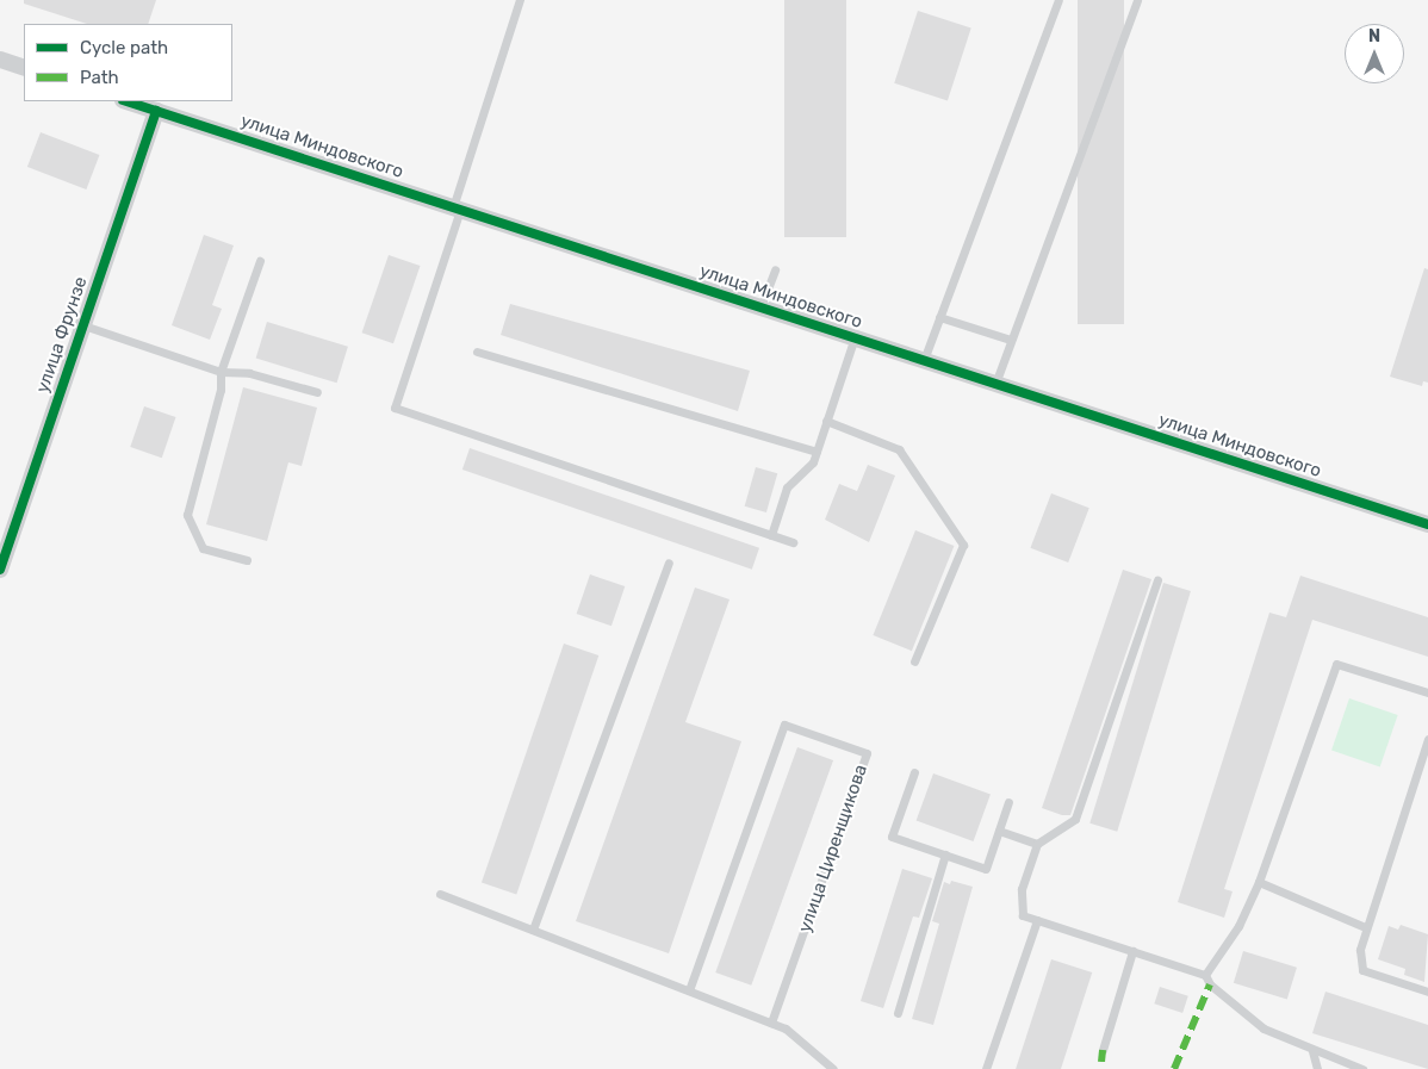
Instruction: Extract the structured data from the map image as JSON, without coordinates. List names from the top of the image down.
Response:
{
  "streets": {
    "street": ["улица Миндовского", "улица Фрунзе"],
    "lane": ["улица Циренщикова"]
  },
  "crossings": [
    ["улица Миндовского", "улица Фрунзе"]
  ],
  "legend": ["Cycle path", "Path"],
  "north": "top"
}
